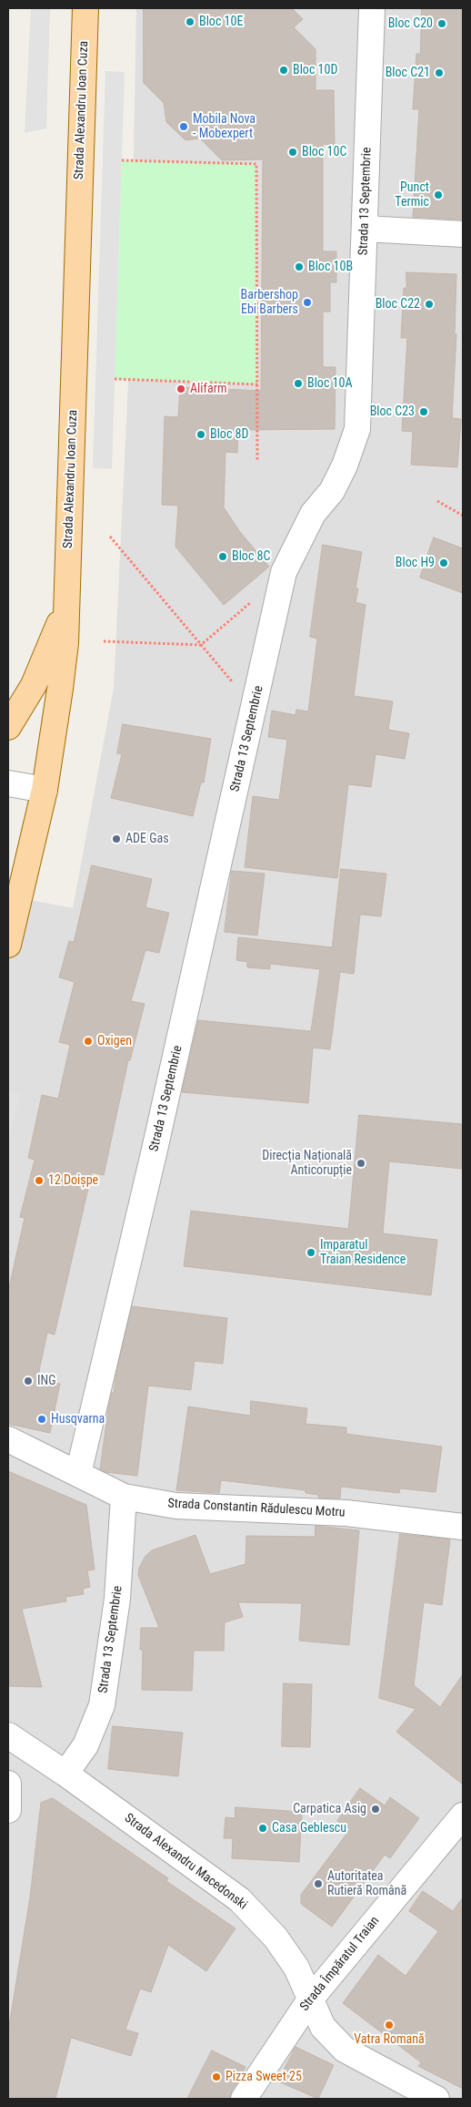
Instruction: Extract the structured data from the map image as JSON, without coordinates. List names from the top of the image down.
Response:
{
  "streets": {
    "main road": ["Strada Alexandru Ioan Cuza"],
    "street": [
      "Strada 13 Septembrie",
      "Strada Constantin Rădulescu Motru",
      "Strada Alexandru Macedonski",
      "Strada Împăratul Traian"
    ]
  },
  "crossings": [
    ["Strada 13 Septembrie", "Strada Constantin Rădulescu Motru"],
    ["Strada 13 Septembrie", "Strada Alexandru Macedonski"],
    ["Strada Alexandru Macedonski", "Strada Împăratul Traian"]
  ],
  "places": [
    "Bloc 10E",
    "Bloc C20",
    "Bloc 10D",
    "Bloc C21",
    "Mobila Nova - Mobexpert",
    "Bloc 10C",
    "Punct Termic",
    "Bloc 10B",
    "Barbershop Ebi Barbers",
    "Bloc C22",
    "Bloc 10A",
    "Alifarm",
    "Bloc C23",
    "Bloc 8D",
    "Bloc 8C",
    "Bloc H9",
    "ADE Gas",
    "Oxigen",
    "Direcția Națională Anticorupție",
    "12 Doișpe",
    "Imparatul Traian Residence",
    "ING",
    "Husqvarna",
    "Carpatica Asig",
    "Casa Geblescu",
    "Autoritatea Rutieră Română",
    "Vatra Romană",
    "Pizza Sweet 25"
  ]
}
